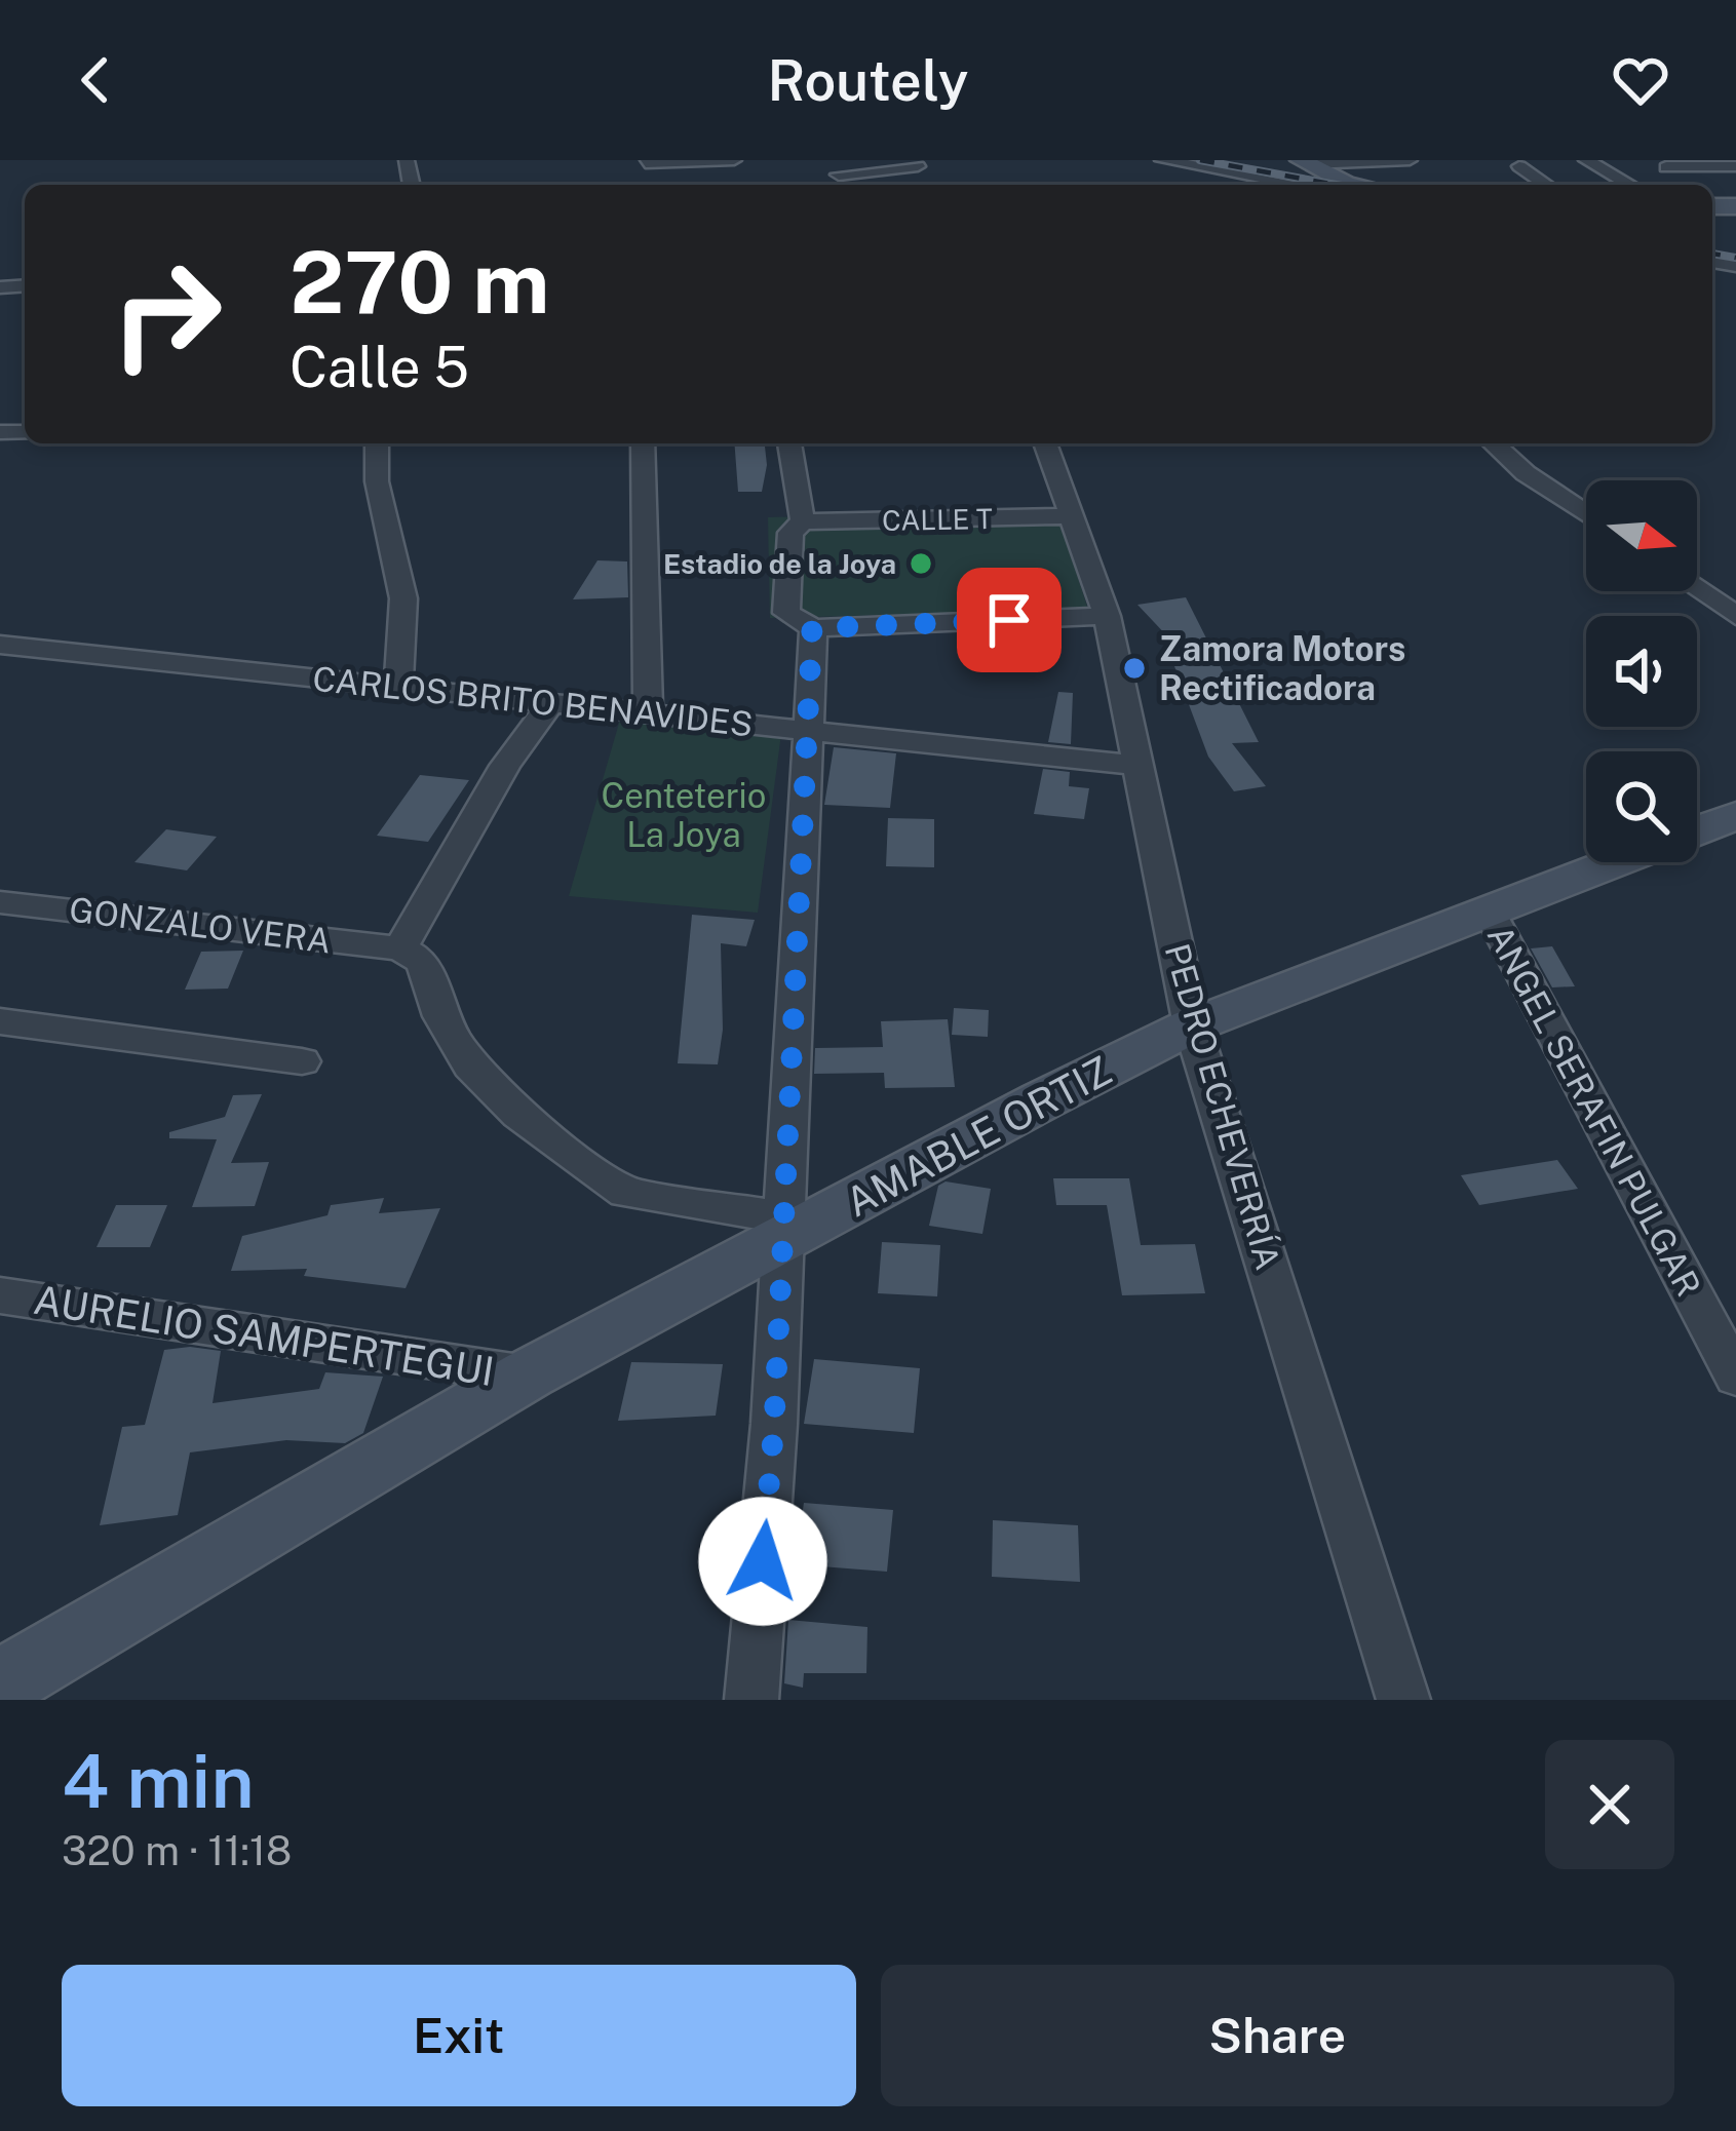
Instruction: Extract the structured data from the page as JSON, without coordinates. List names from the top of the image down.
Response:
{
  "streets": {
    "street": [
      "CALLE T",
      "CARLOS BRITO BENAVIDES",
      "GONZALO VERA",
      "PEDRO ECHEVERRÍA",
      "ANGEL SERAFIN PULGAR",
      "AMABLE ORTIZ",
      "AURELIO SAMPERTEGUI"
    ]
  },
  "crossings": [
    ["CALLE T", "PEDRO ECHEVERRÍA"],
    ["CARLOS BRITO BENAVIDES", "PEDRO ECHEVERRÍA"],
    ["PEDRO ECHEVERRÍA", "AMABLE ORTIZ"],
    ["ANGEL SERAFIN PULGAR", "AMABLE ORTIZ"],
    ["AMABLE ORTIZ", "AURELIO SAMPERTEGUI"]
  ],
  "parks": ["Centeterio La Joya"],
  "places": ["Estadio de la Joya", "Zamora Motors Rectificadora"],
  "north": "right",
  "page": {
    "header": "Routely",
    "turn": ["270 m", "Calle 5"],
    "heading": ["4 min", "320 m · 11:18"],
    "buttons": ["Exit", "Share"]
  }
}
